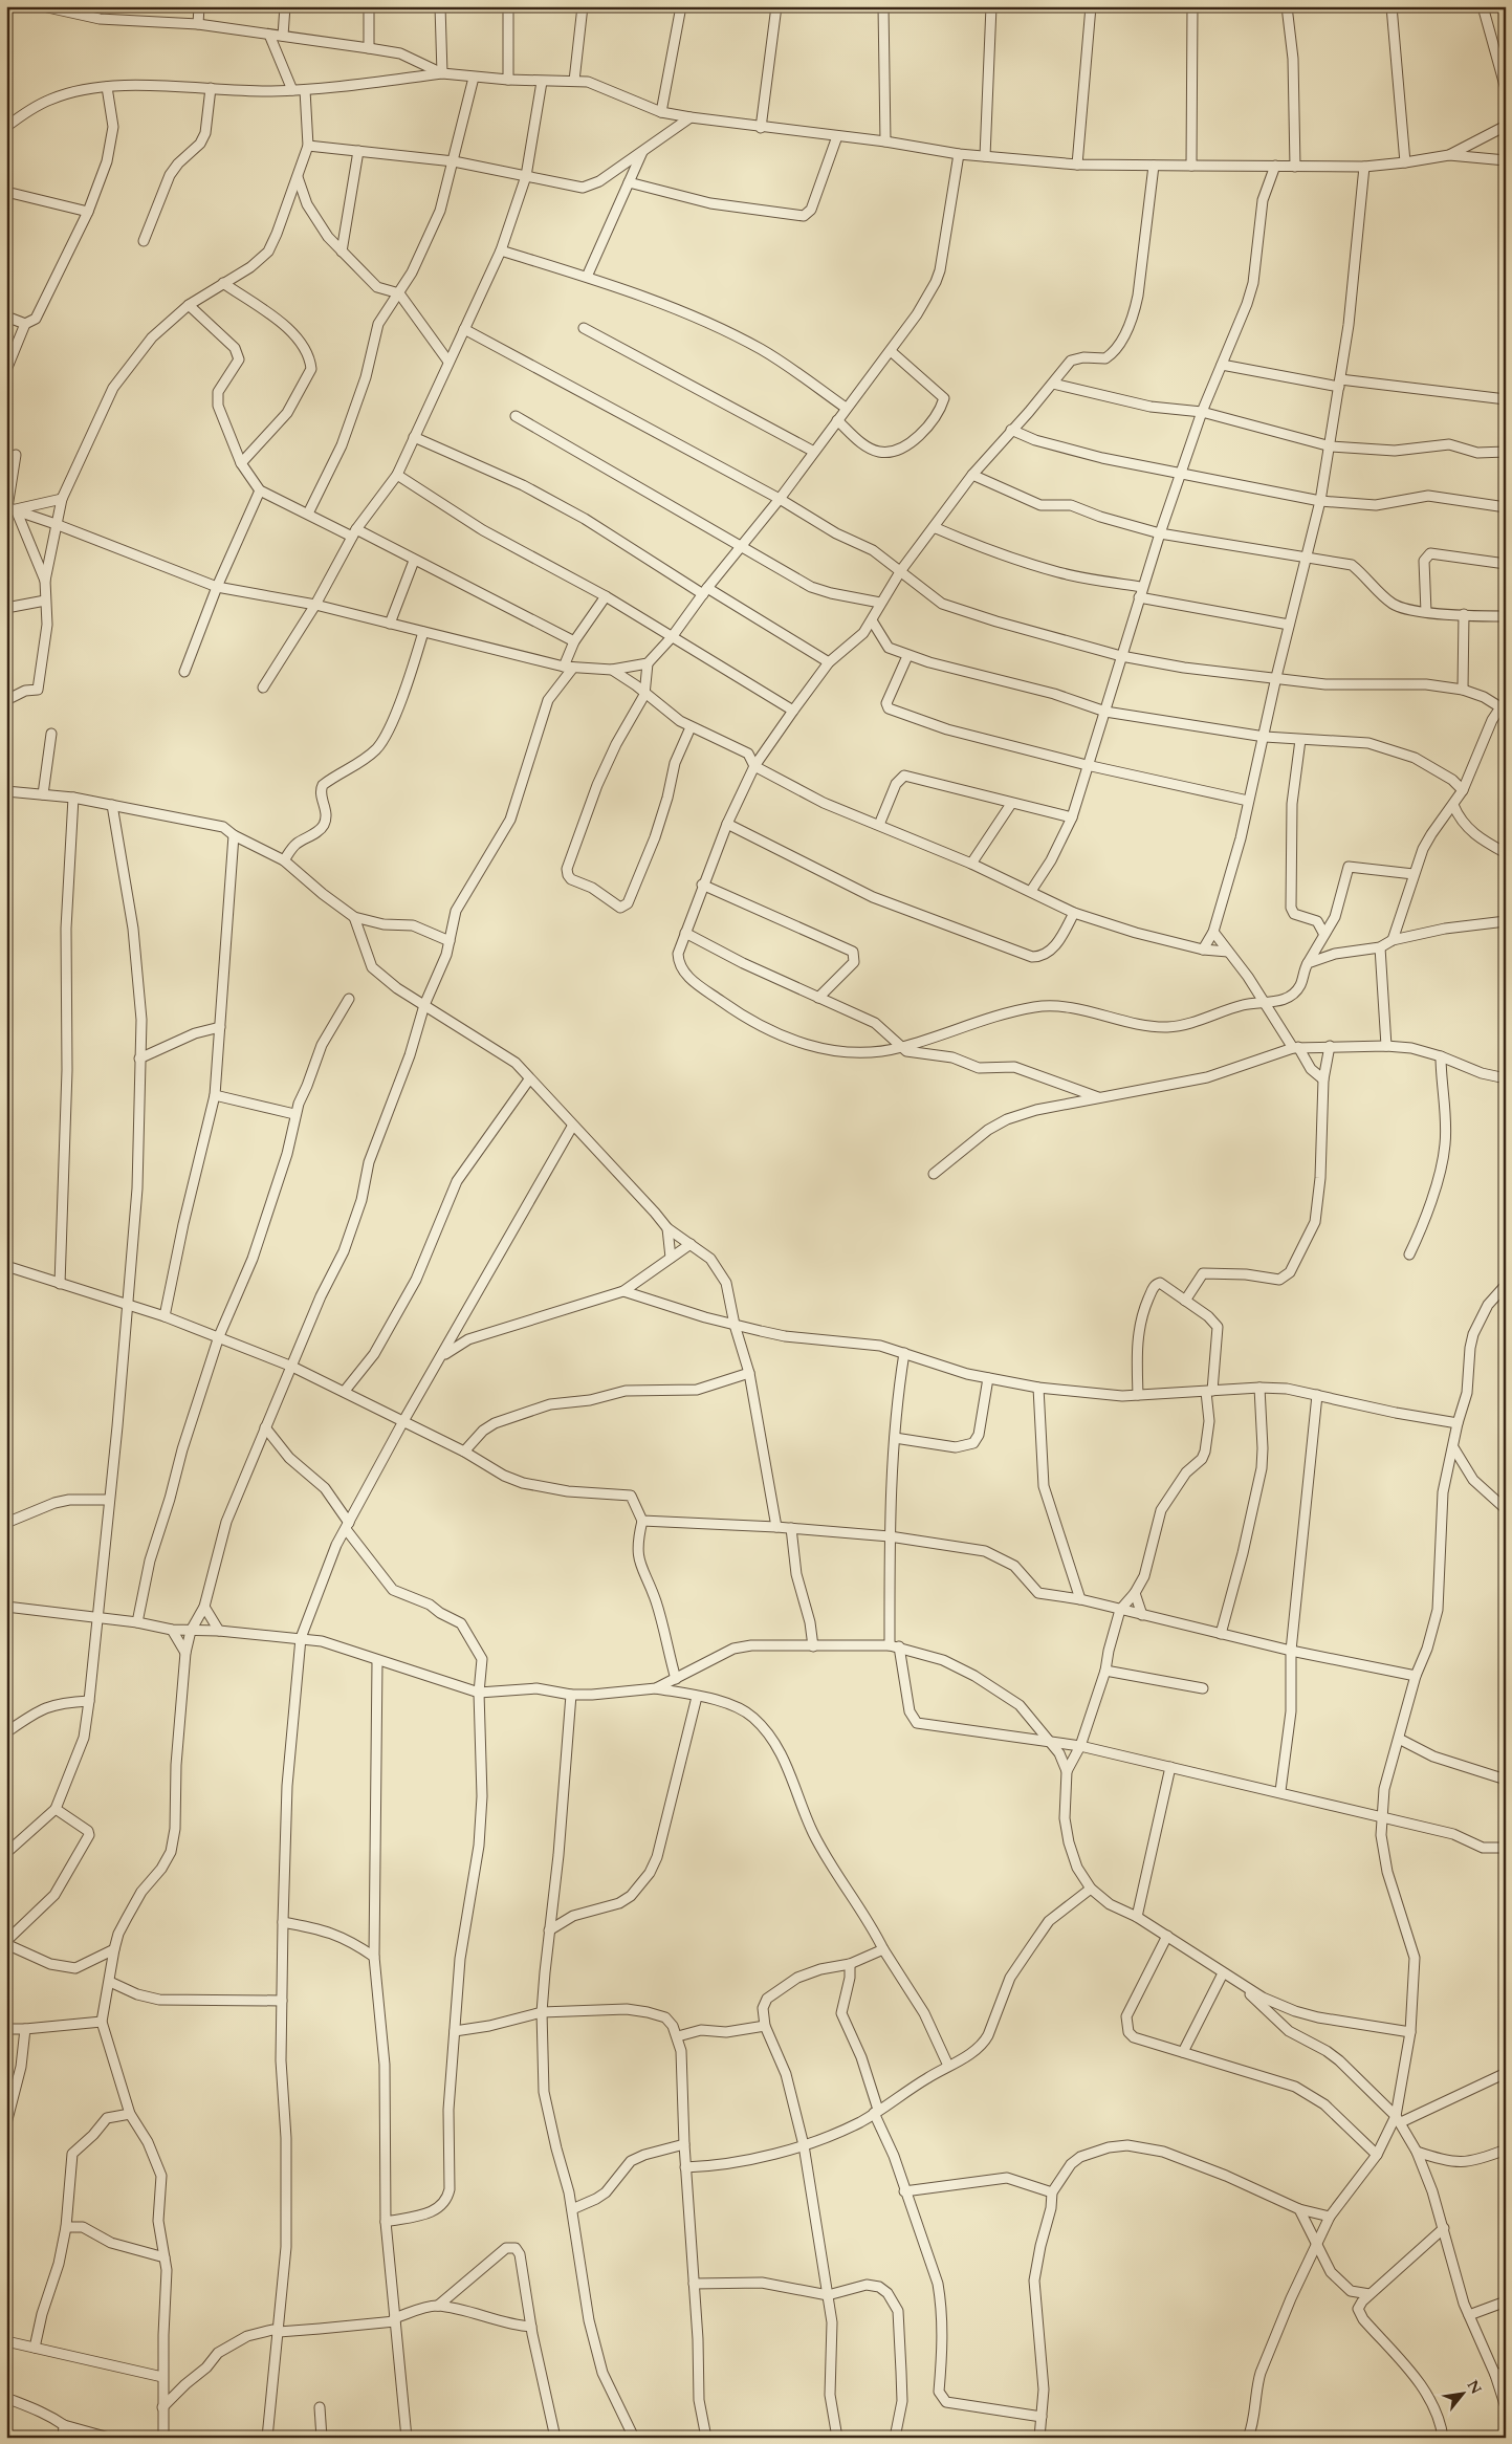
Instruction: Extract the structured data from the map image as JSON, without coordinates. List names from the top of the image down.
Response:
{
  "north": "top right"
}
